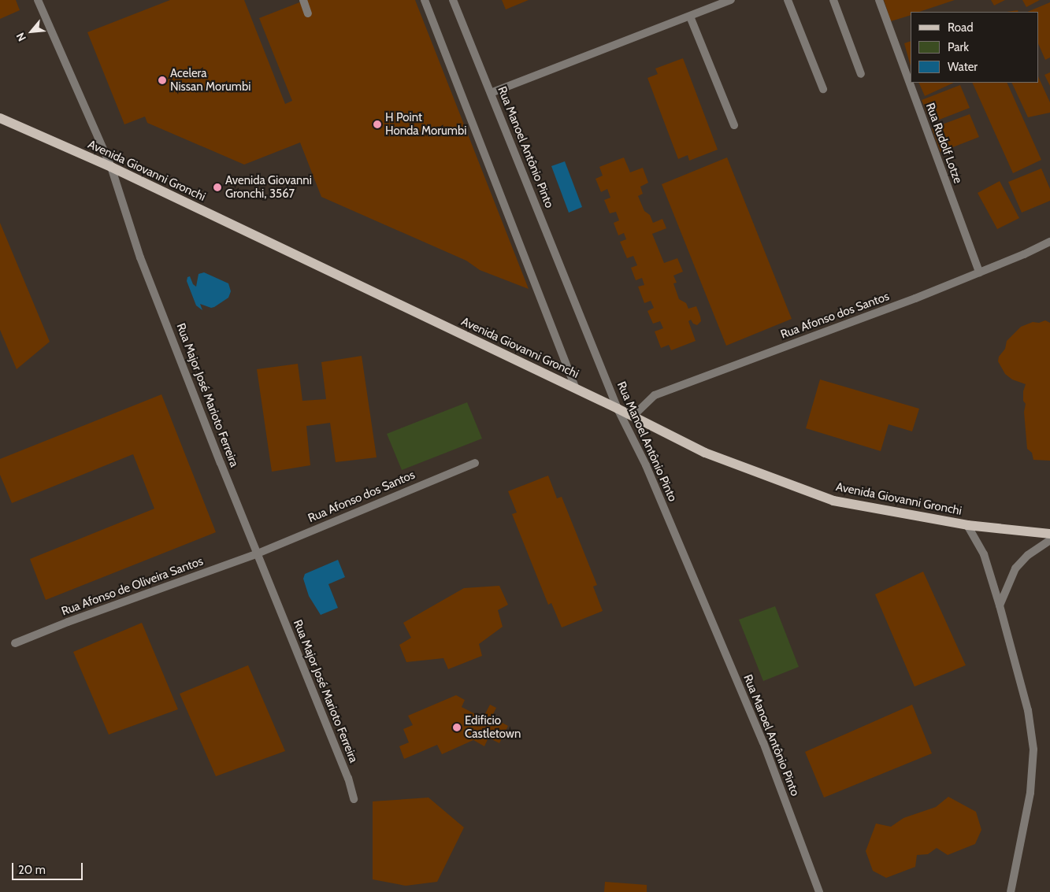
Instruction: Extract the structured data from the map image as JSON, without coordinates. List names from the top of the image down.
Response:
{
  "streets": {
    "main road": ["Avenida Giovanni Gronchi"],
    "street": [
      "Rua Rudolf Lotze",
      "Rua Manoel Antônio Pinto",
      "Rua Afonso dos Santos",
      "Rua Major José Marioto Ferreira",
      "Rua Afonso de Oliveira Santos"
    ]
  },
  "crossings": [
    ["Rua Rudolf Lotze", "Rua Afonso dos Santos"],
    ["Rua Manoel Antônio Pinto", "Avenida Giovanni Gronchi"],
    ["Avenida Giovanni Gronchi", "Rua Afonso dos Santos"],
    ["Avenida Giovanni Gronchi", "Rua Major José Marioto Ferreira"],
    ["Rua Afonso dos Santos", "Rua Major José Marioto Ferreira"],
    ["Rua Afonso dos Santos", "Rua Afonso de Oliveira Santos"],
    ["Rua Major José Marioto Ferreira", "Rua Afonso de Oliveira Santos"]
  ],
  "places": [
    "Acelera Nissan Morumbi",
    "H Point Honda Morumbi",
    "Avenida Giovanni Gronchi, 3567",
    "Edificio Castletown"
  ],
  "legend": ["Road", "Park", "Water"],
  "scale_bar": "20 m",
  "north": "bottom left"
}
